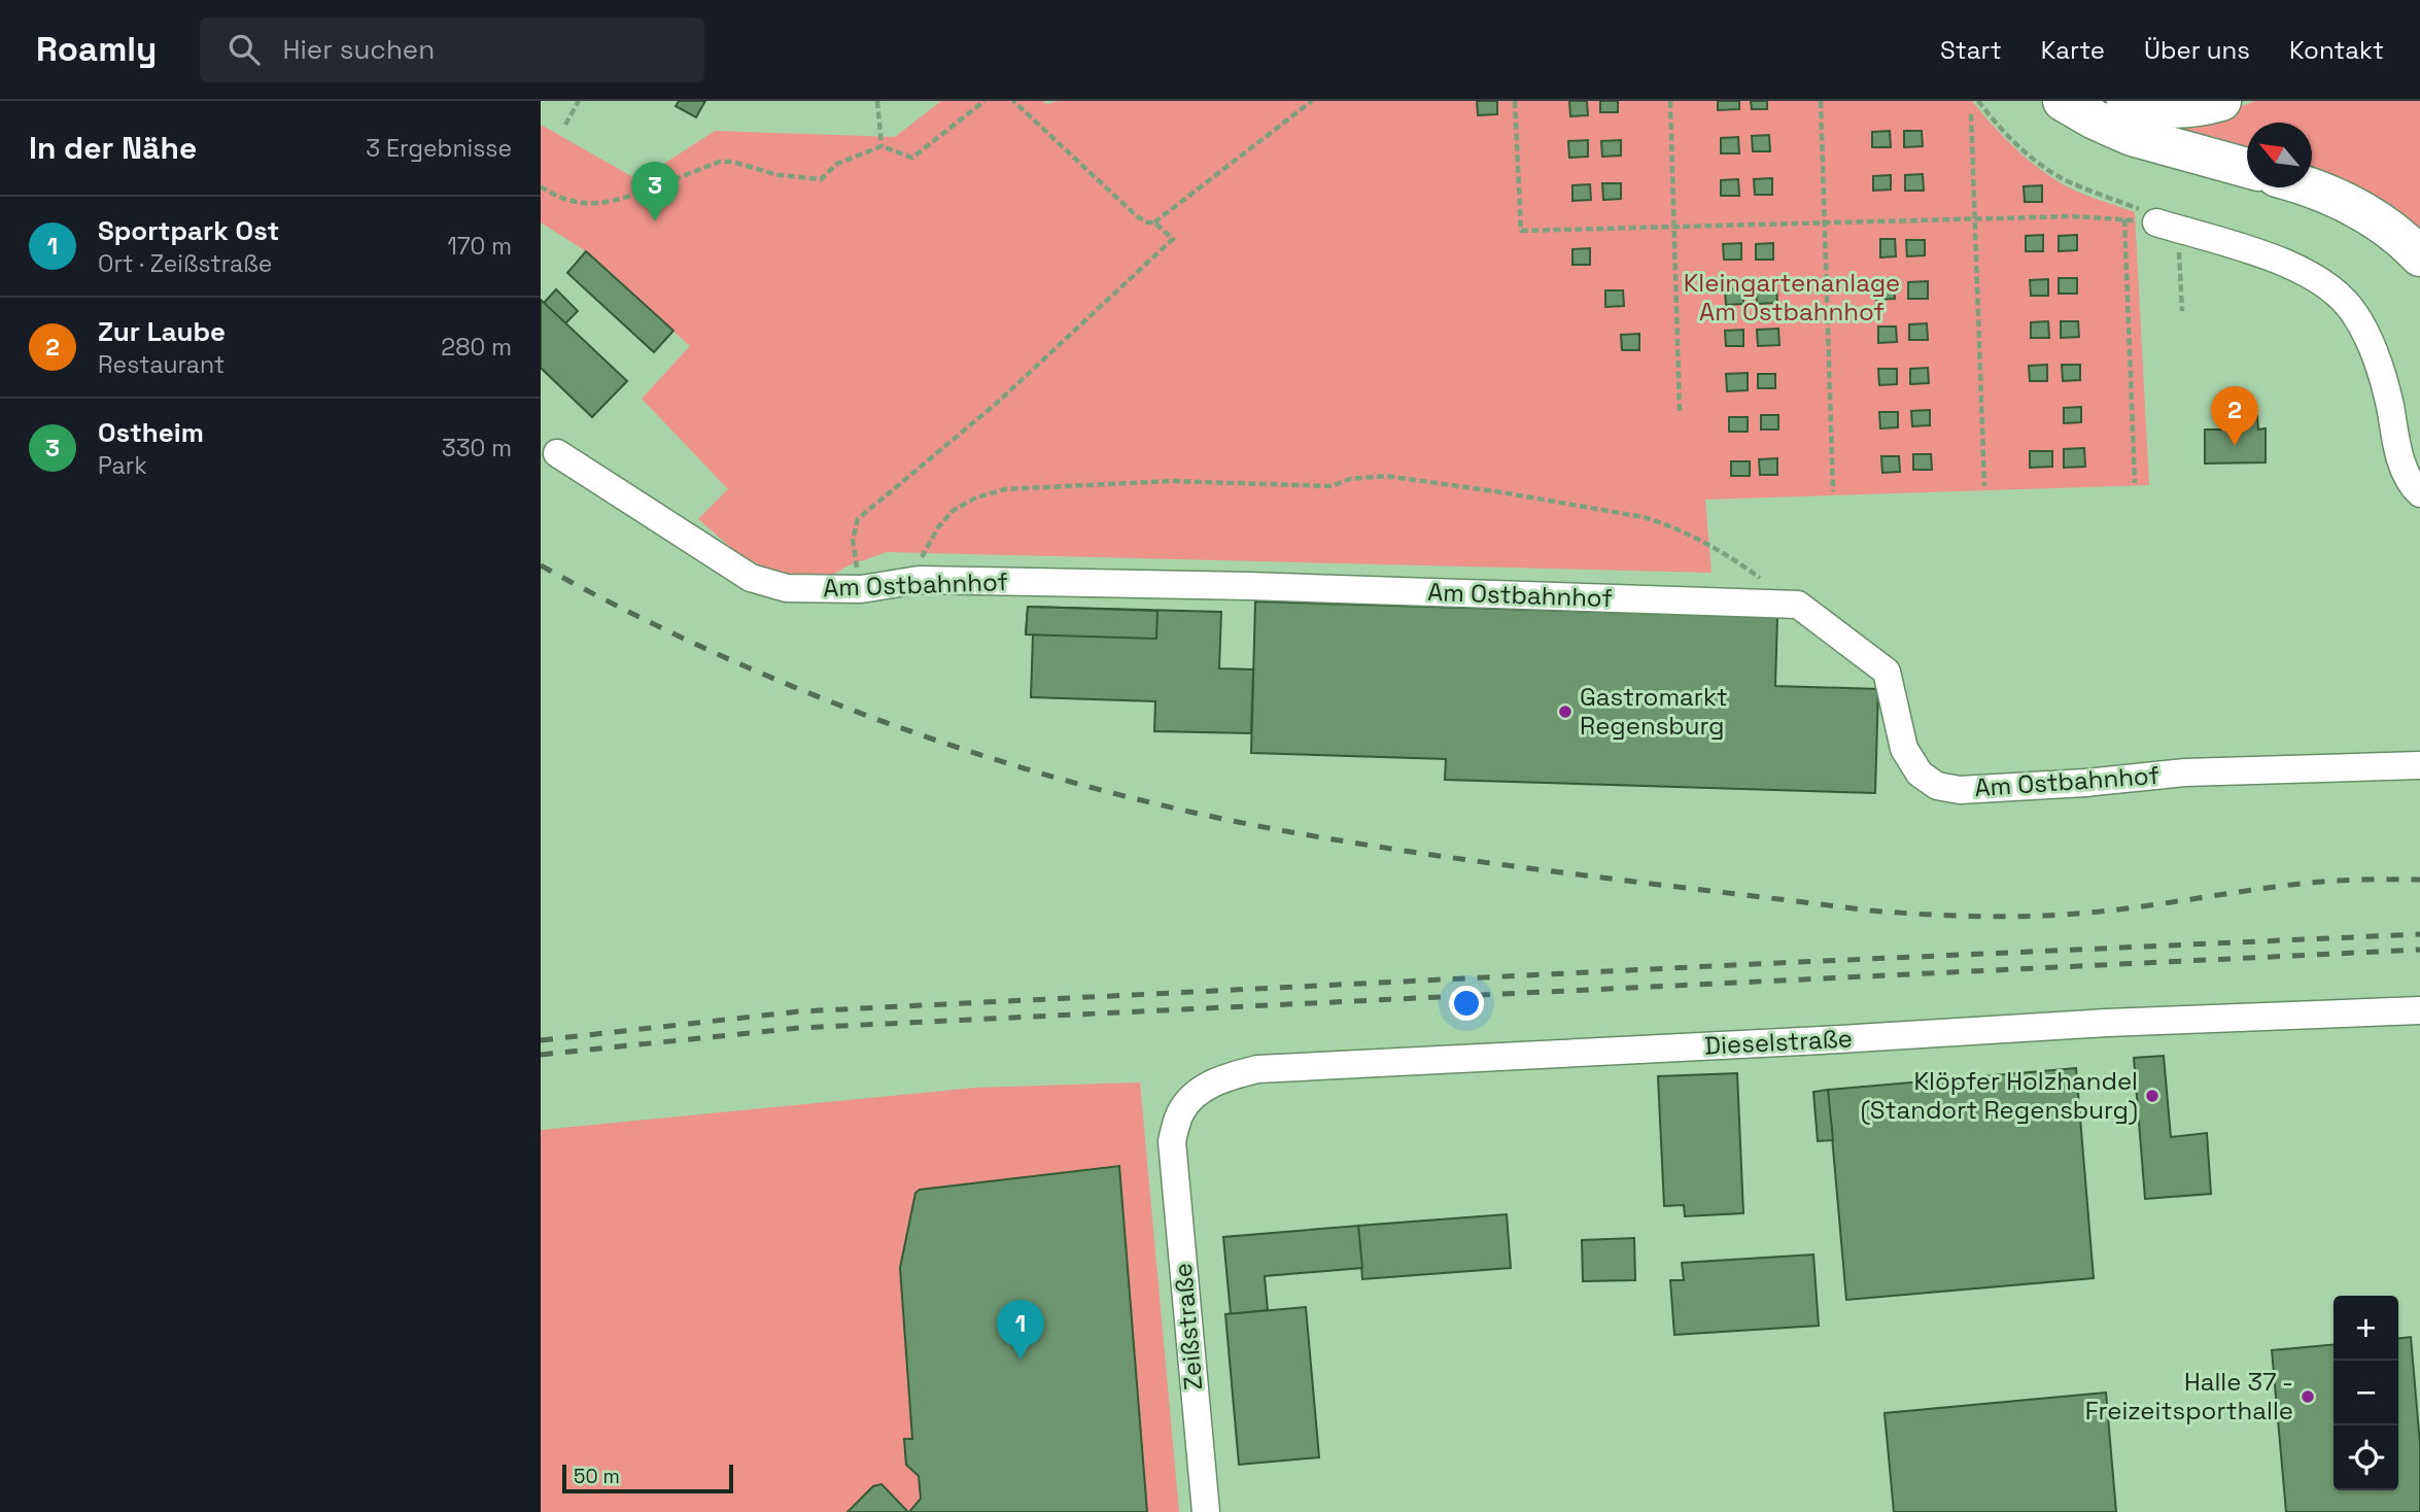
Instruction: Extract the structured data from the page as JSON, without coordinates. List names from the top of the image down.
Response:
{
  "streets": {
    "street": ["Am Ostbahnhof", "Dieselstraße", "Zeißstraße"]
  },
  "crossings": [
    ["Dieselstraße", "Zeißstraße"]
  ],
  "parks": ["Kleingartenanlage Am Ostbahnhof"],
  "places": ["Gastromarkt Regensburg", "Klöpfer Holzhandel (Standort Regensburg)", "Halle 37 - Freizeitsporthalle"],
  "scale_bar": "50 m",
  "north": "top left",
  "page": {
    "header": "Roamly",
    "search": "Hier suchen",
    "nav": [
      "Start",
      "Karte",
      "Über uns",
      "Kontakt"
    ],
    "heading": ["In der Nähe", "3 Ergebnisse"],
    "pins": ["3", "2", "1"],
    "list": [
      {
        "mark": "1",
        "name": "Sportpark Ost",
        "note": "Ort · Zeißstraße",
        "value": "170 m"
      },
      {
        "mark": "2",
        "name": "Zur Laube",
        "note": "Restaurant",
        "value": "280 m"
      },
      {
        "mark": "3",
        "name": "Ostheim",
        "note": "Park",
        "value": "330 m"
      }
    ],
    "map_buttons": ["+", "−"],
    "scale": "50 m"
  }
}
